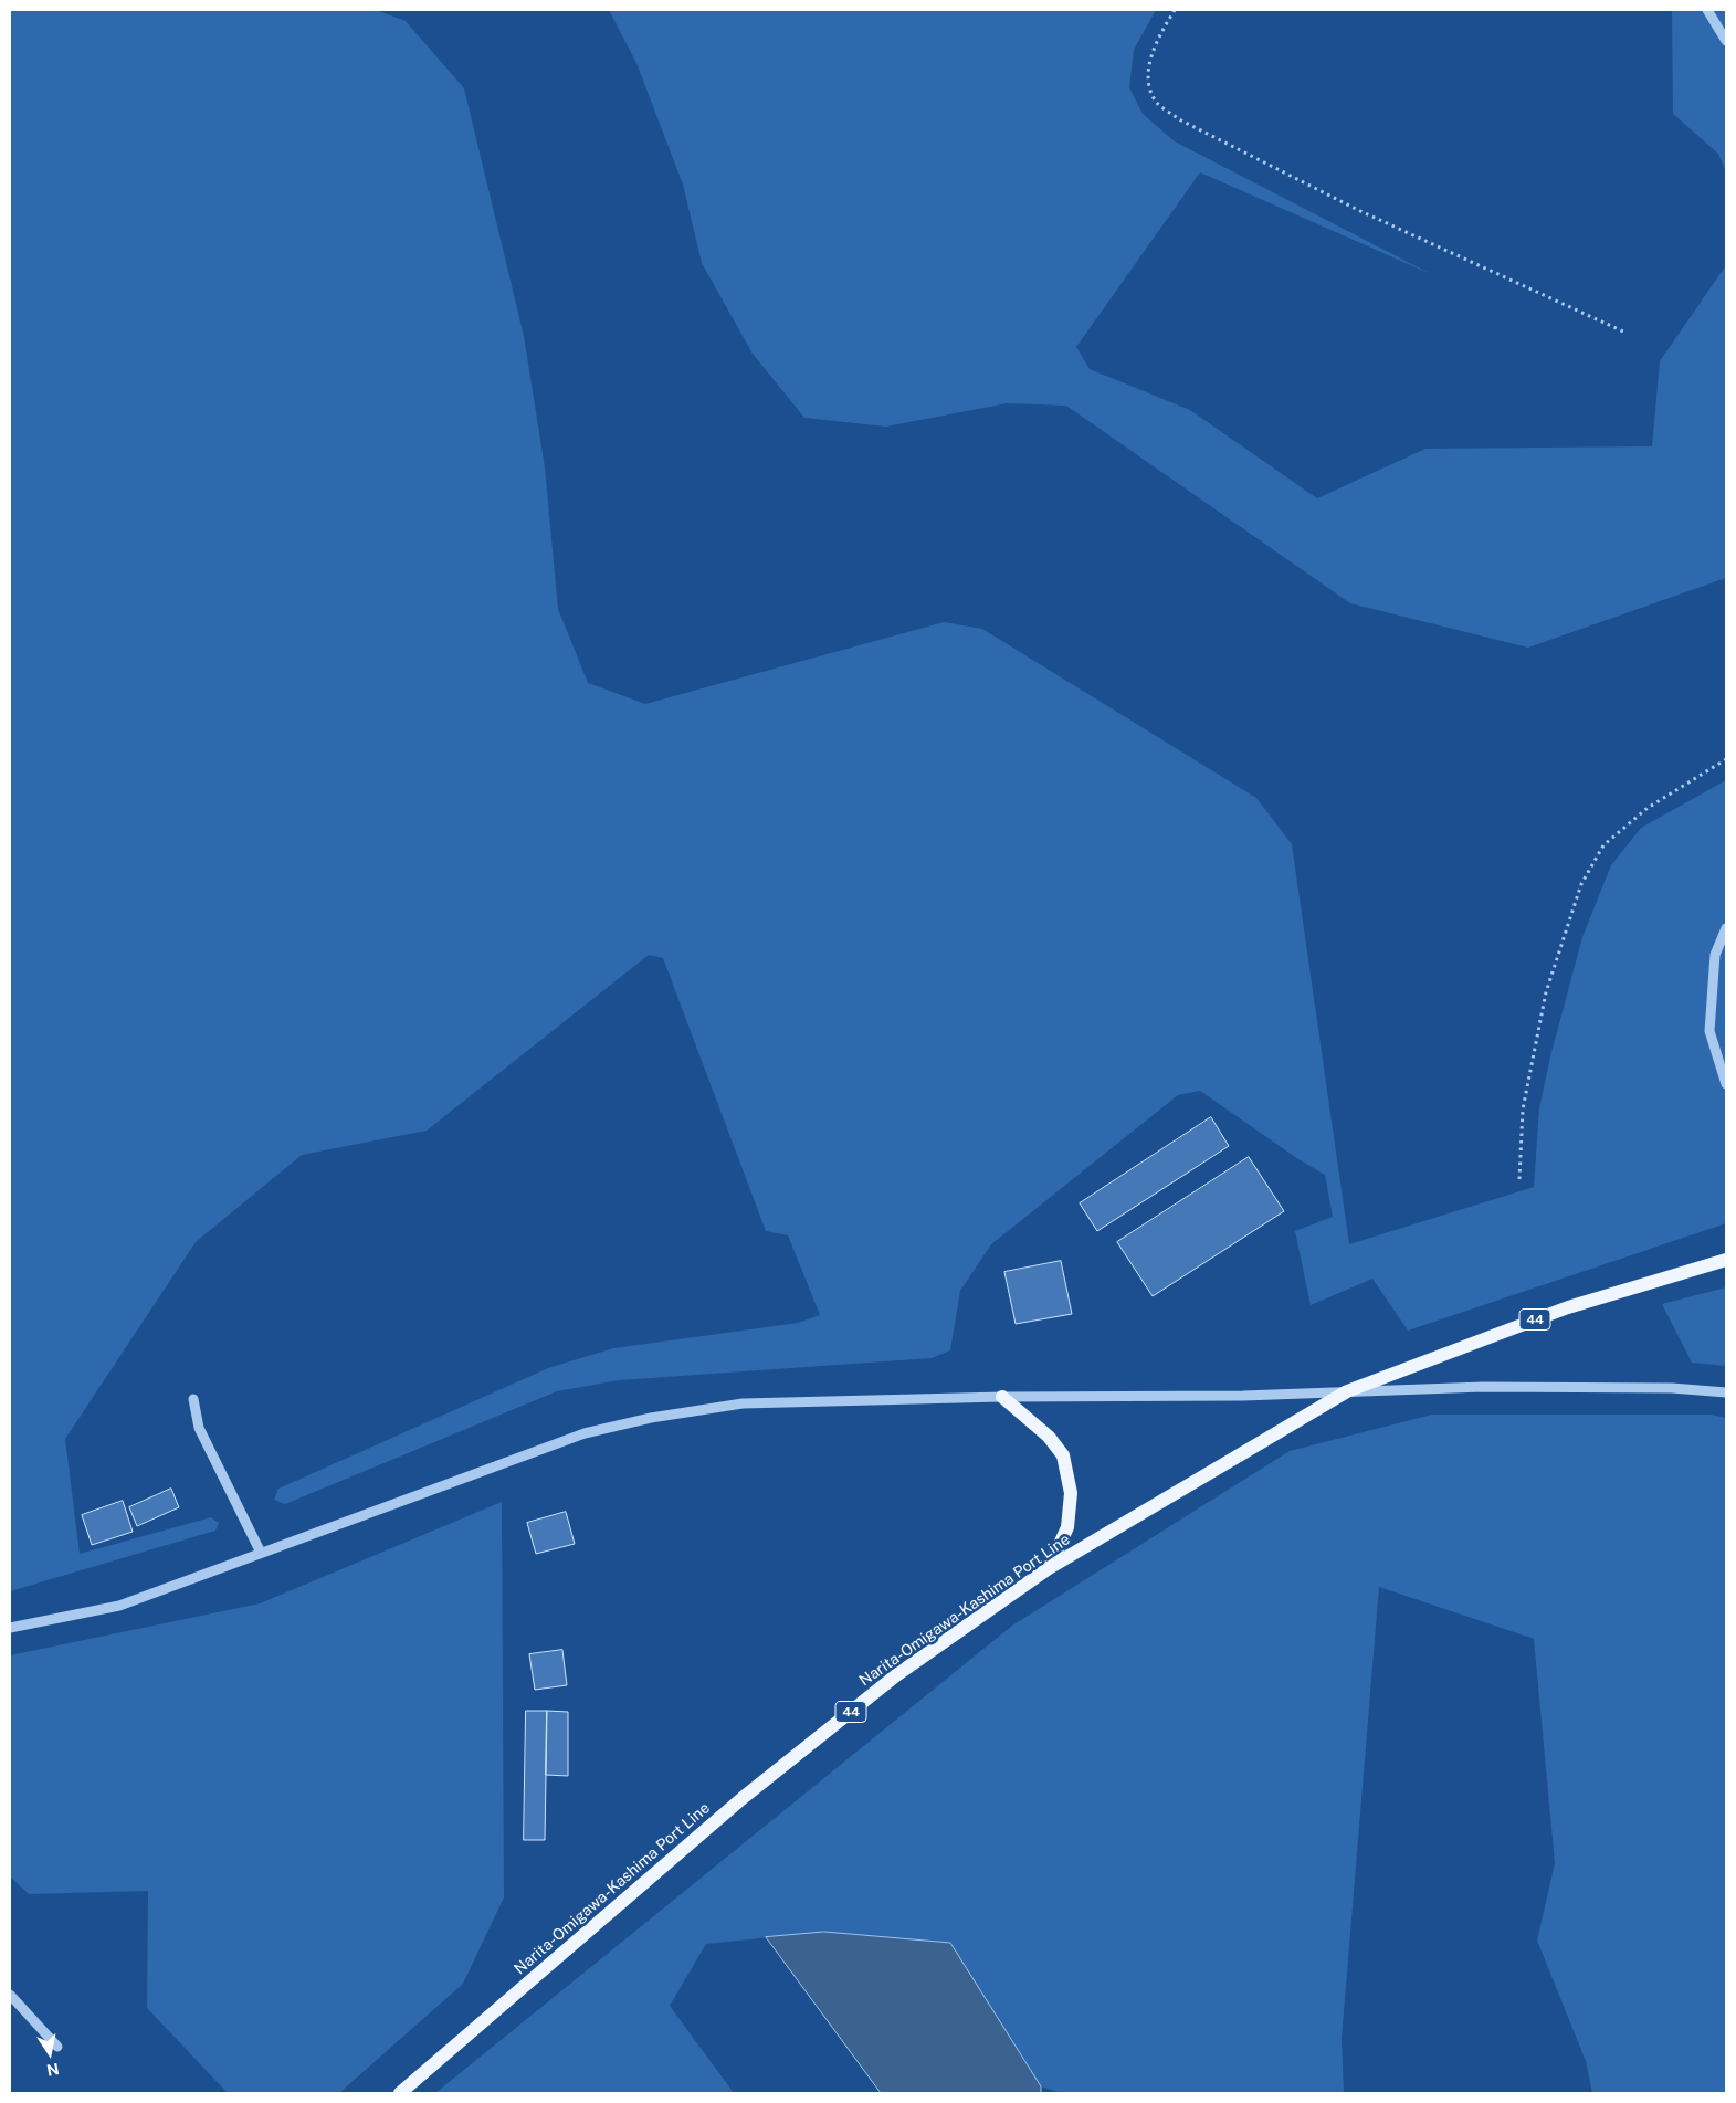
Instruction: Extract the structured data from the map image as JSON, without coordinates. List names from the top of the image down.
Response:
{
  "streets": {
    "main road": ["44", "Narita-Omigawa-Kashima Port Line"]
  },
  "north": "bottom"
}
